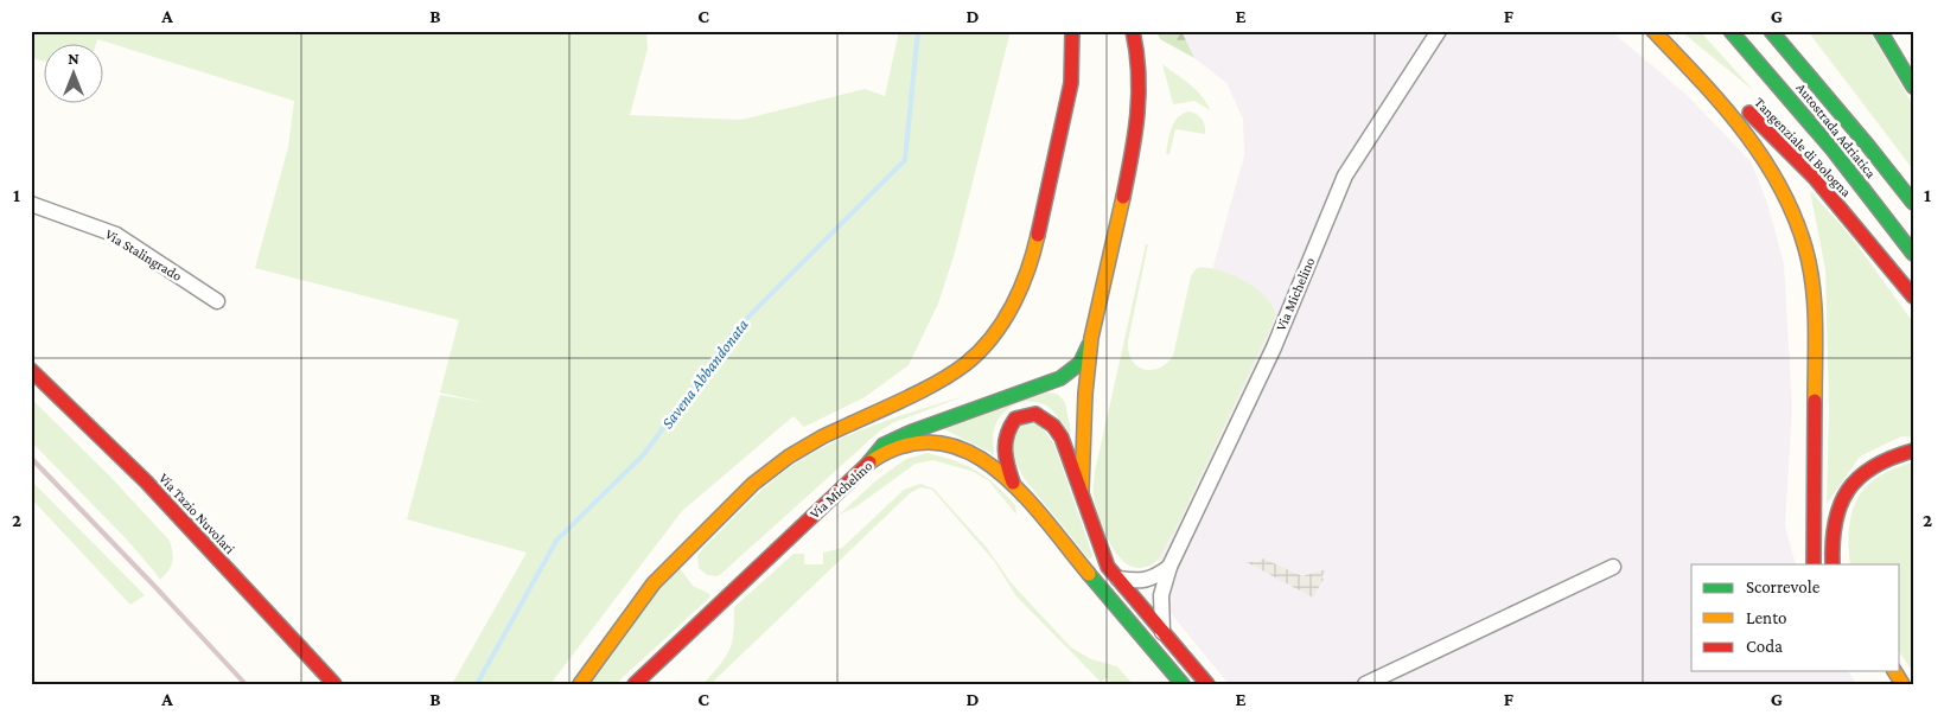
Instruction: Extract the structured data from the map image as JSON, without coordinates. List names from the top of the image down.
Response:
{
  "streets": {
    "main road": [
      "Autostrada Adriatica",
      "Tangenziale di Bologna",
      "Via Michelino",
      "Via Tazio Nuvolari"
    ],
    "street": ["Via Stalingrado"]
  },
  "water": ["Savena Abbandonata"],
  "legend": ["Scorrevole", "Lento", "Coda"],
  "north": "top",
  "grid": {
    "columns": [
      "A",
      "B",
      "C",
      "D",
      "E",
      "F",
      "G"
    ],
    "rows": ["1", "2"]
  }
}
